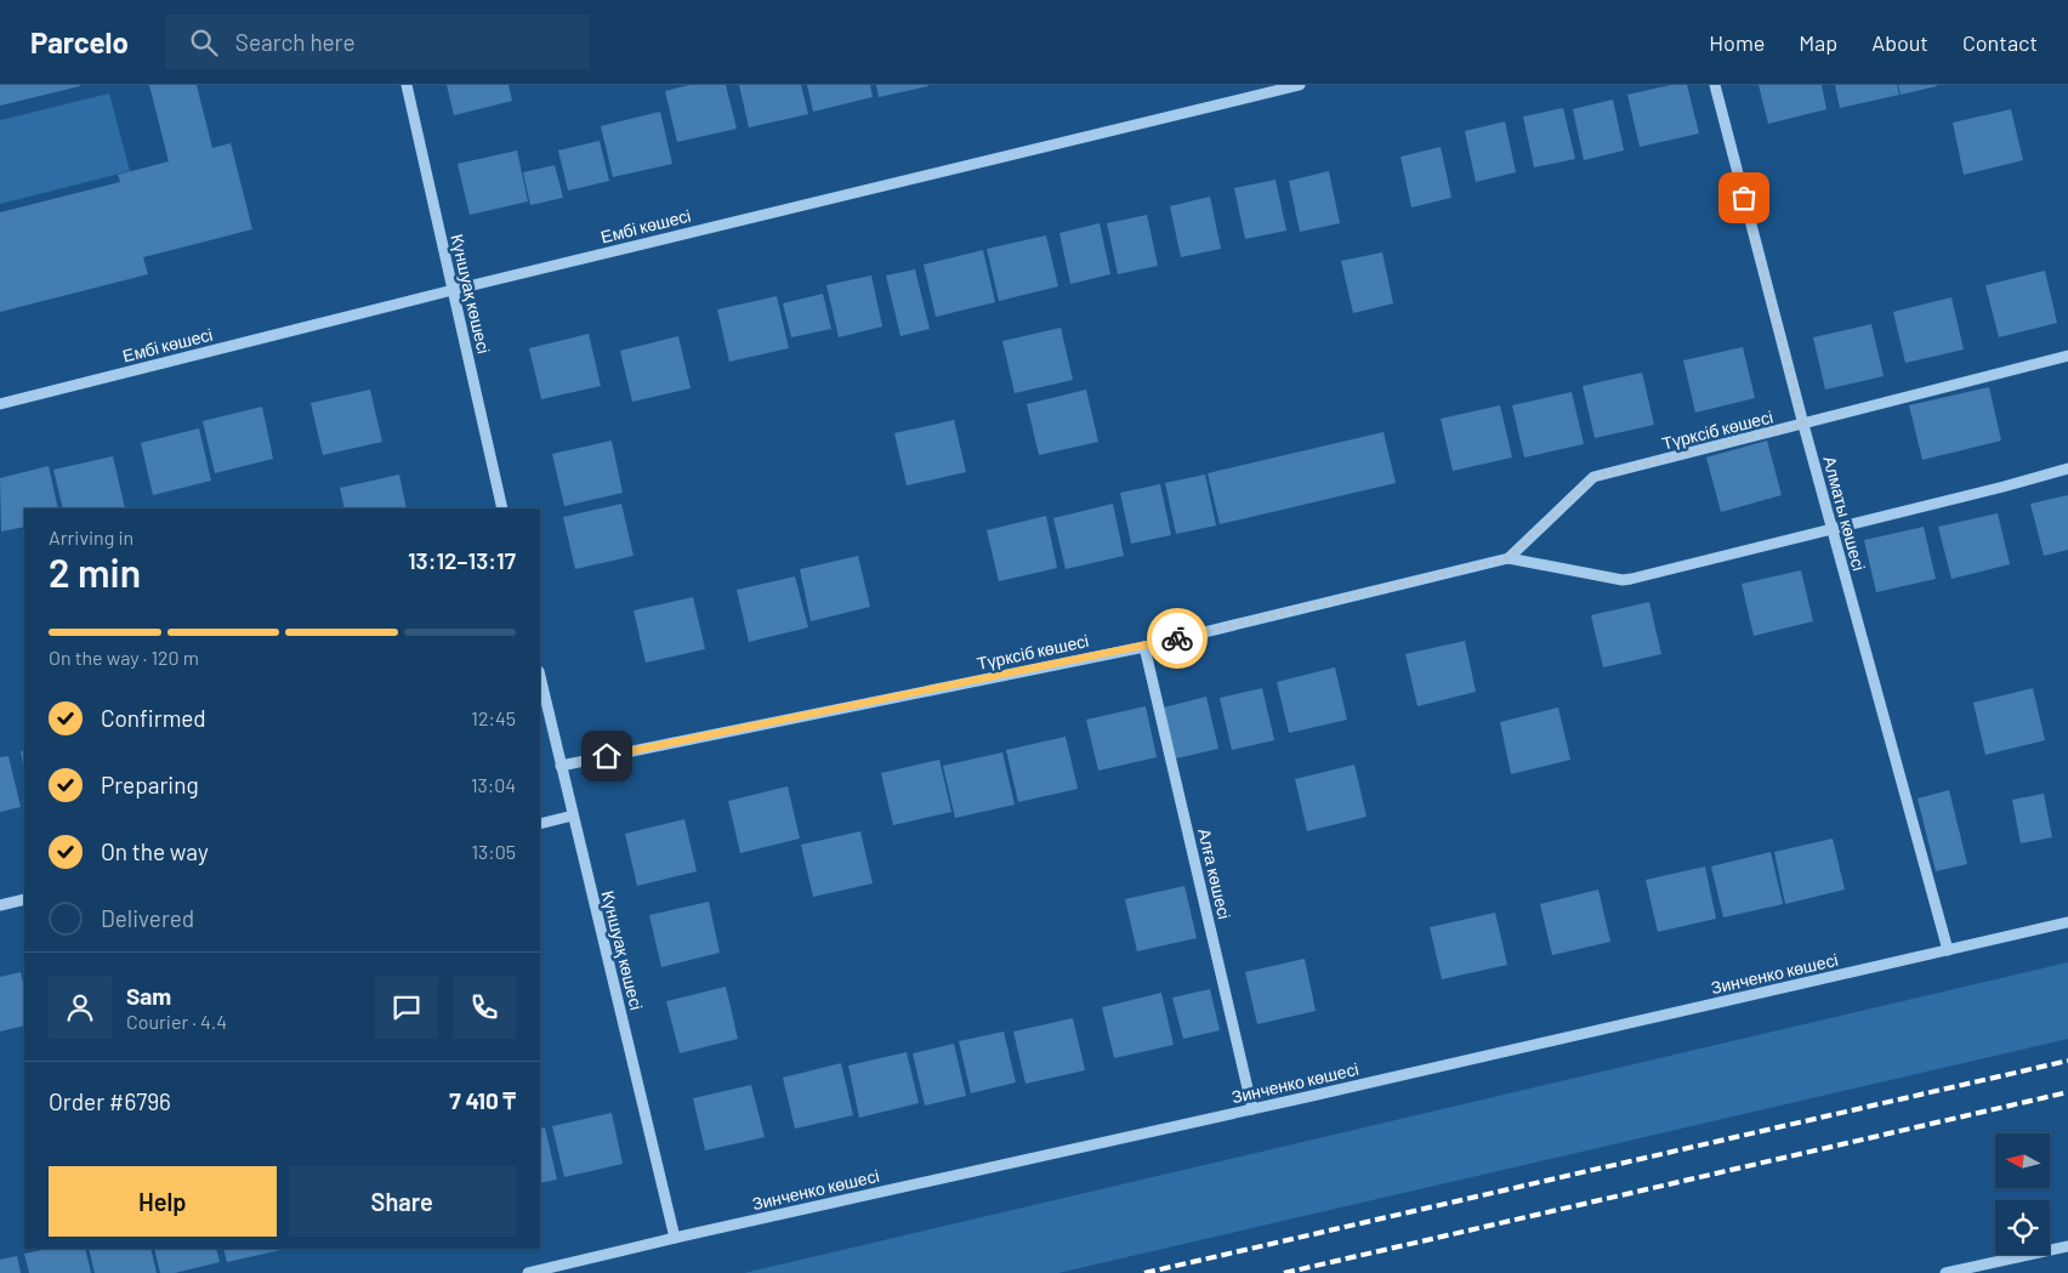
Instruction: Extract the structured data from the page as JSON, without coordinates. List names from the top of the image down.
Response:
{
  "streets": {
    "street": [
      "Ембі көшесі",
      "Күншуақ көшесі",
      "Түрксіб көшесі",
      "Алматы көшесі",
      "Алға көшесі",
      "Зинченко көшесі"
    ]
  },
  "crossings": [
    ["Ембі көшесі", "Күншуақ көшесі"],
    ["Күншуақ көшесі", "Түрксіб көшесі"],
    ["Күншуақ көшесі", "Зинченко көшесі"],
    ["Түрксіб көшесі", "Алматы көшесі"],
    ["Түрксіб көшесі", "Алға көшесі"],
    ["Алматы көшесі", "Зинченко көшесі"],
    ["Алға көшесі", "Зинченко көшесі"]
  ],
  "north": "left",
  "page": {
    "header": "Parcelo",
    "search": "Search here",
    "nav": [
      "Home",
      "Map",
      "About",
      "Contact"
    ],
    "heading": ["2 min", "Arriving in", "13:12–13:17"],
    "panel": [
      "Sam",
      "Courier · 4.4",
      "Order #6796",
      "7 410 ₸"
    ],
    "bar": "On the way · 120 m",
    "list": [
      ["Confirmed", "12:45"],
      ["Preparing", "13:04"],
      ["On the way", "13:05"],
      "Delivered"
    ],
    "buttons": ["Help", "Share"]
  }
}
